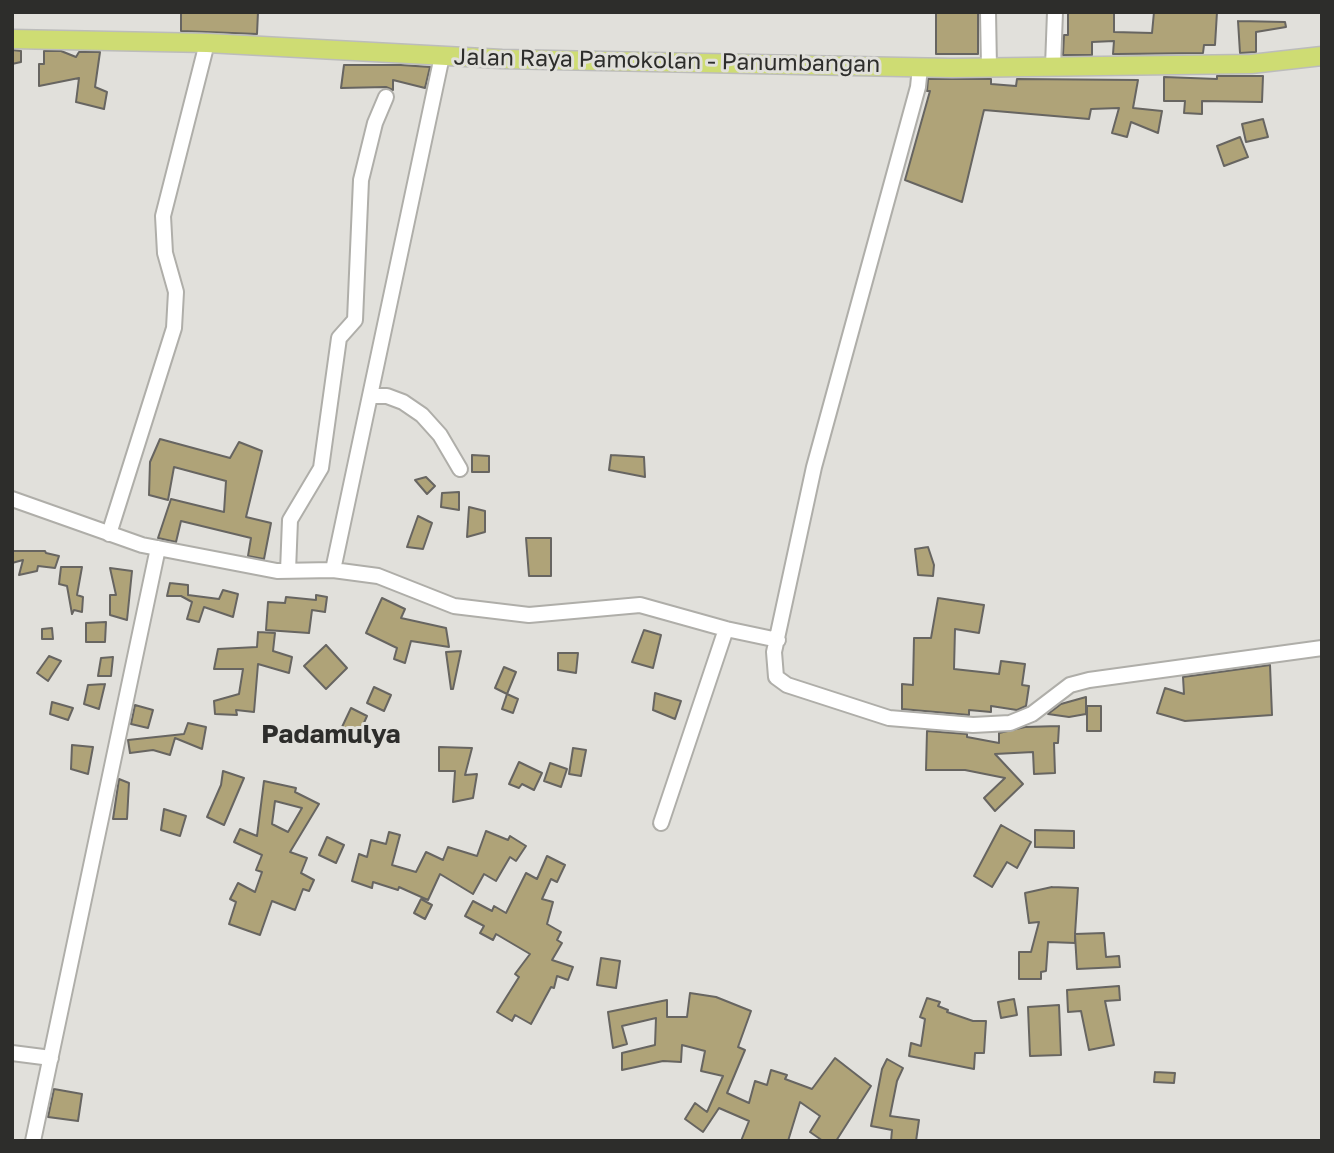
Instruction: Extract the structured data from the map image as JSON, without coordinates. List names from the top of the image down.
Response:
{
  "streets": {
    "main road": ["Jalan Raya Pamokolan - Panumbangan"]
  },
  "districts": ["Padamulya"]
}
